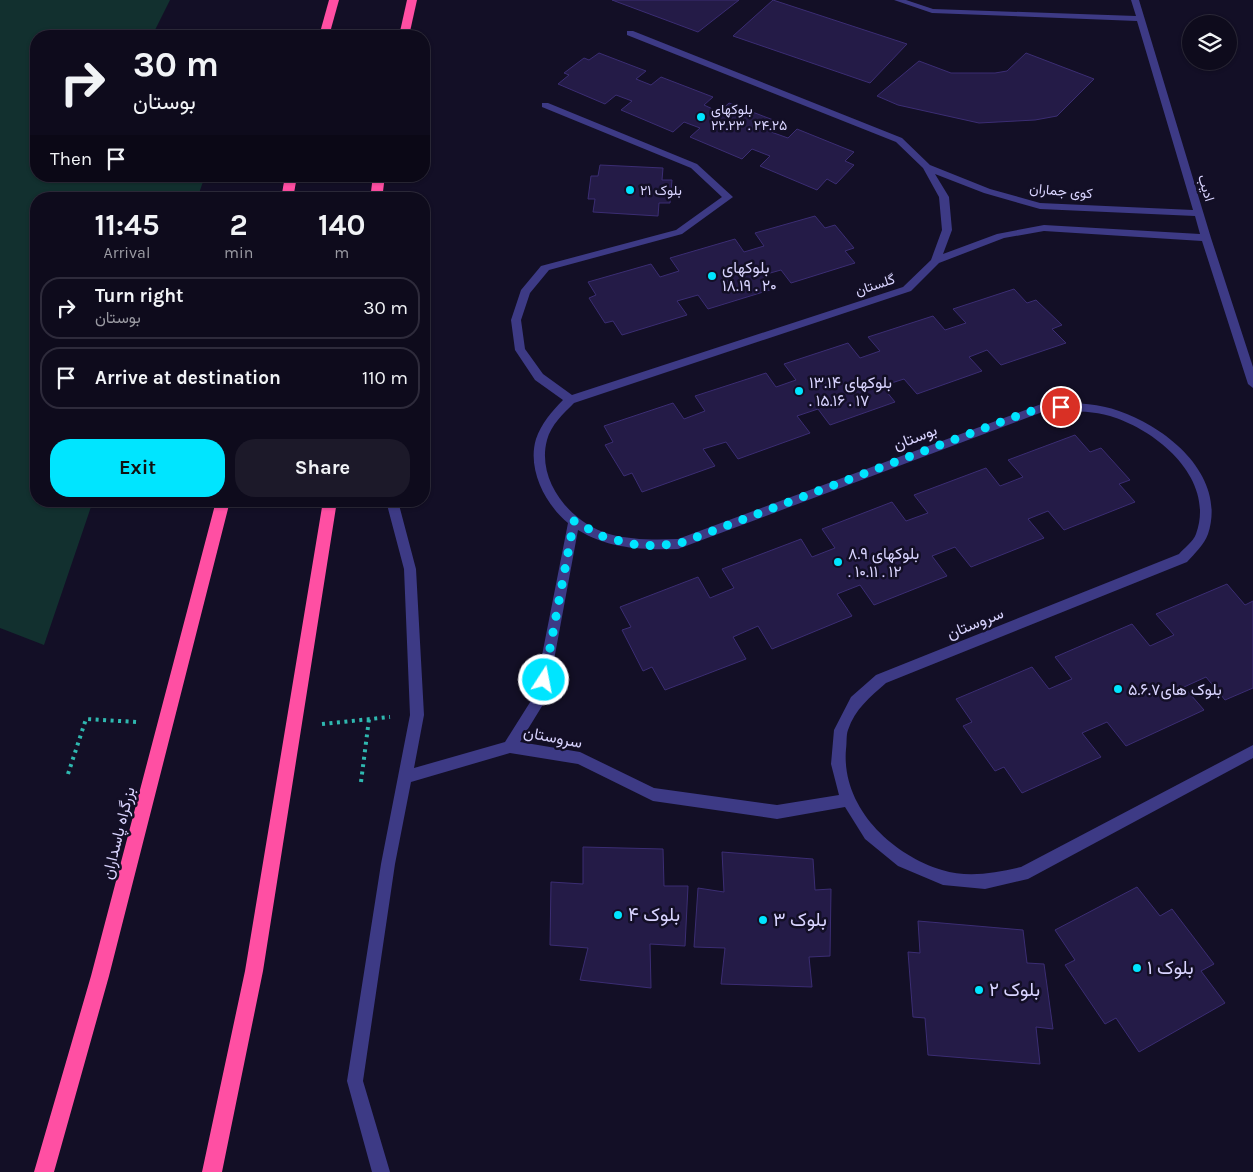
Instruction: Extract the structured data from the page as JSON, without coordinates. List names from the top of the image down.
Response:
{
  "streets": {
    "highway": ["بزرگراه پاسداران"],
    "street": [
      "ادیب",
      "کوی جماران",
      "گلستان",
      "بوستان",
      "سروستان"
    ]
  },
  "crossings": [
    ["ادیب", "کوی جماران"],
    ["کوی جماران", "گلستان"],
    ["گلستان", "بوستان"],
    ["گلستان", "سروستان"],
    ["بوستان", "سروستان"]
  ],
  "places": [
    "بلوکهای ۲۲.۲۳ . ۲۴.۲۵",
    "بلوک ۲۱",
    "بلوکهای ۱۸.۱۹ . ۲۰",
    "بلوکهای ۱۳.۱۴ . ۱۵.۱۶ . ۱۷",
    "بلوکهای ۸.۹ . ۱۰.۱۱ . ۱۲",
    "بلوک های۵.۶.۷",
    "بلوک ۴",
    "بلوک ۳",
    "بلوک ۱",
    "بلوک ۲"
  ],
  "page": {
    "turn": ["30 m", "بوستان"],
    "then": "Then",
    "eta": [
      "11:45",
      "Arrival",
      "2",
      "min",
      "140",
      "m"
    ],
    "list": [
      {
        "name": "Turn right",
        "note": "بوستان",
        "value": "30 m"
      },
      {
        "name": "Arrive at destination",
        "value": "110 m"
      }
    ],
    "buttons": ["Exit", "Share"]
  }
}
